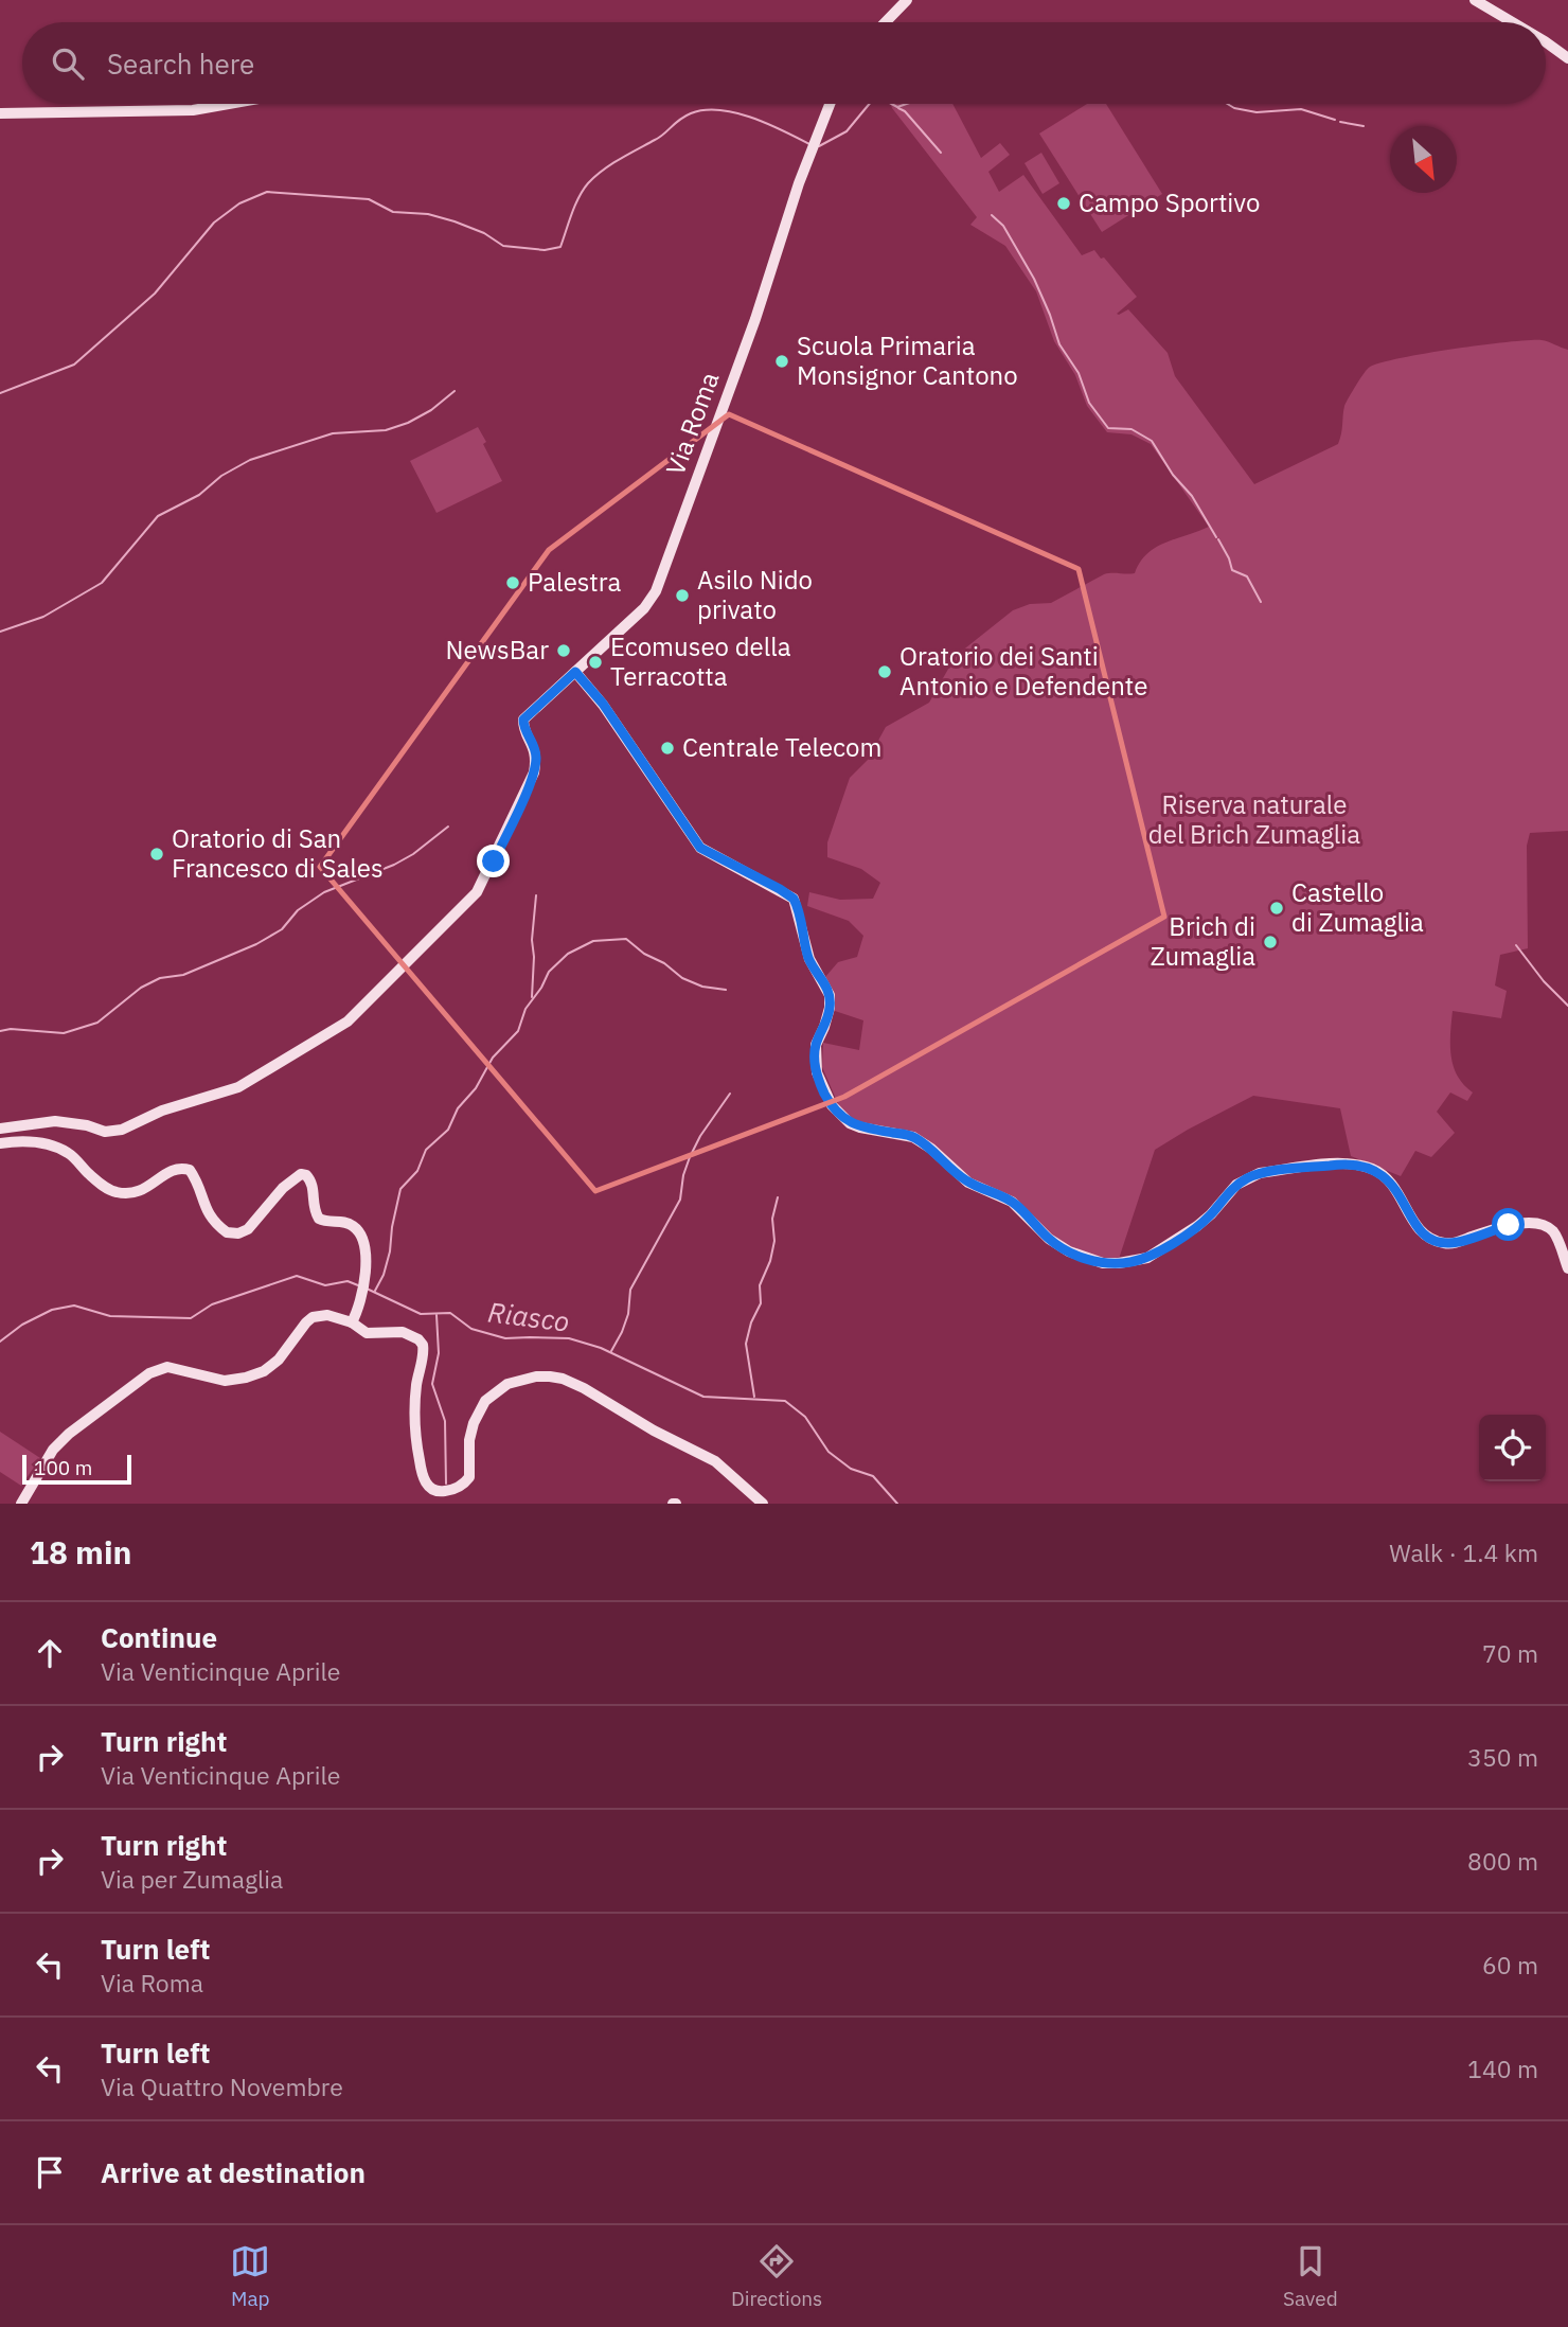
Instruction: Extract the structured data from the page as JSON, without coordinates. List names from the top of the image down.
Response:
{
  "streets": {
    "street": ["Via Roma"]
  },
  "water": ["Riasco"],
  "parks": ["Riserva naturale del Brich Zumaglia"],
  "places": [
    "Campo Sportivo",
    "Scuola Primaria Monsignor Cantono",
    "Palestra",
    "Asilo Nido privato",
    "NewsBar",
    "Ecomuseo della Terracotta",
    "Oratorio dei Santi Antonio e Defendente",
    "Centrale Telecom",
    "Oratorio di San Francesco di Sales",
    "Castello di Zumaglia",
    "Brich di Zumaglia"
  ],
  "scale_bar": "100 m",
  "north": "bottom right",
  "page": {
    "search": "Search here",
    "scale": "100 m",
    "heading": ["18 min", "Walk · 1.4 km"],
    "list": [
      ["Continue", "Via Venticinque Aprile", "70 m"],
      ["Turn right", "Via Venticinque Aprile", "350 m"],
      ["Turn right", "Via per Zumaglia", "800 m"],
      ["Turn left", "Via Roma", "60 m"],
      ["Turn left", "Via Quattro Novembre", "140 m"],
      "Arrive at destination"
    ],
    "nav": ["Map", "Directions", "Saved"]
  }
}
